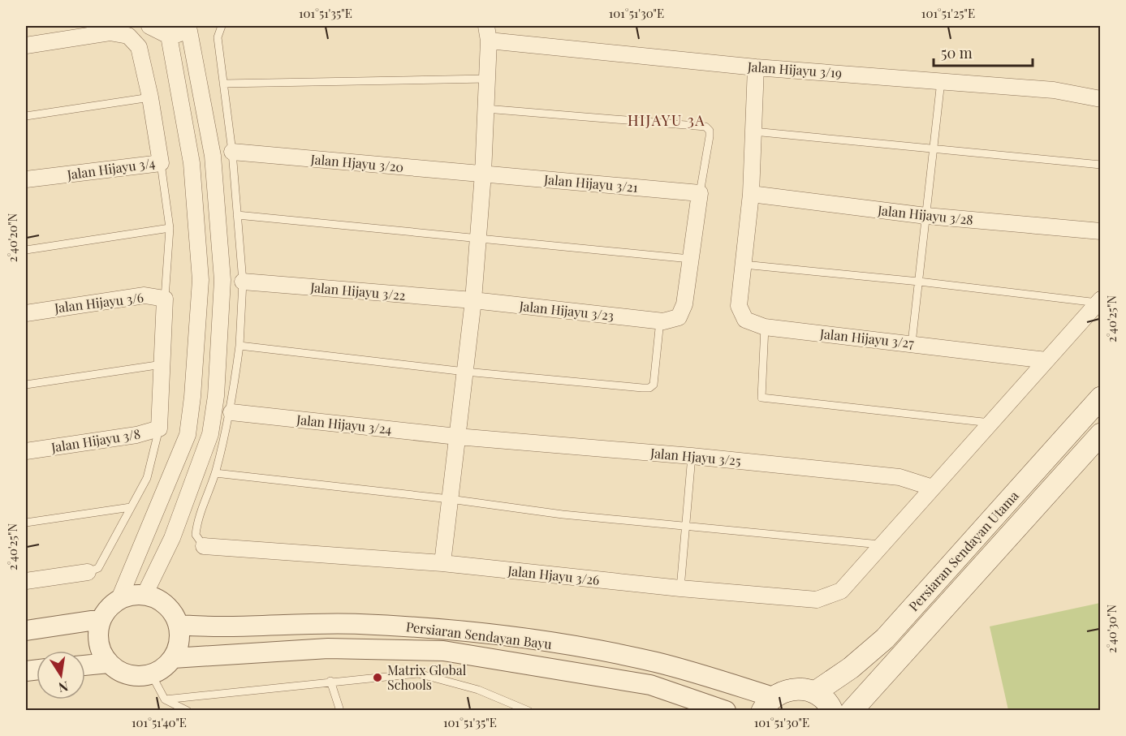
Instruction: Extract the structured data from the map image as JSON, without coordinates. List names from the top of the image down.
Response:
{
  "streets": {
    "main road": ["Persiaran Sendayan Utama"],
    "street": [
      "Jalan Hijayu 3/19",
      "Jalan Hjayu 3/20",
      "Jalan Hijayu 3/4",
      "Jalan Hijayu 3/21",
      "Jalan Hijayu 3/28",
      "Jalan Hijayu 3/22",
      "Jalan Hijayu 3/6",
      "Jalan Hijayu 3/23",
      "Jalan Hijayu 3/27",
      "Jalan Hijayu 3/24",
      "Jalan Hijayu 3/8",
      "Jalan Hjayu 3/25",
      "Jalan Hjayu 3/26",
      "Persiaran Sendayan Bayu"
    ]
  },
  "crossings": [
    ["Jalan Hijayu 3/19", "Jalan Hijayu 3/27"],
    ["Jalan Hjayu 3/20", "Jalan Hijayu 3/21"],
    ["Jalan Hijayu 3/28", "Jalan Hijayu 3/27"],
    ["Jalan Hijayu 3/22", "Jalan Hijayu 3/23"],
    ["Jalan Hijayu 3/27", "Jalan Hjayu 3/26"],
    ["Jalan Hijayu 3/24", "Jalan Hjayu 3/25"],
    ["Jalan Hjayu 3/25", "Jalan Hjayu 3/26"]
  ],
  "districts": ["HIJAYU 3A"],
  "places": ["Matrix Global Schools"],
  "scale_bar": "50 m",
  "north": "bottom",
  "coordinates": [
    "101°51'35\"E",
    "101°51'30\"E",
    "101°51'25\"E",
    "2°40'20\"N",
    "2°40'25\"N",
    "2°40'30\"N",
    "101°51'40\"E"
  ]
}
